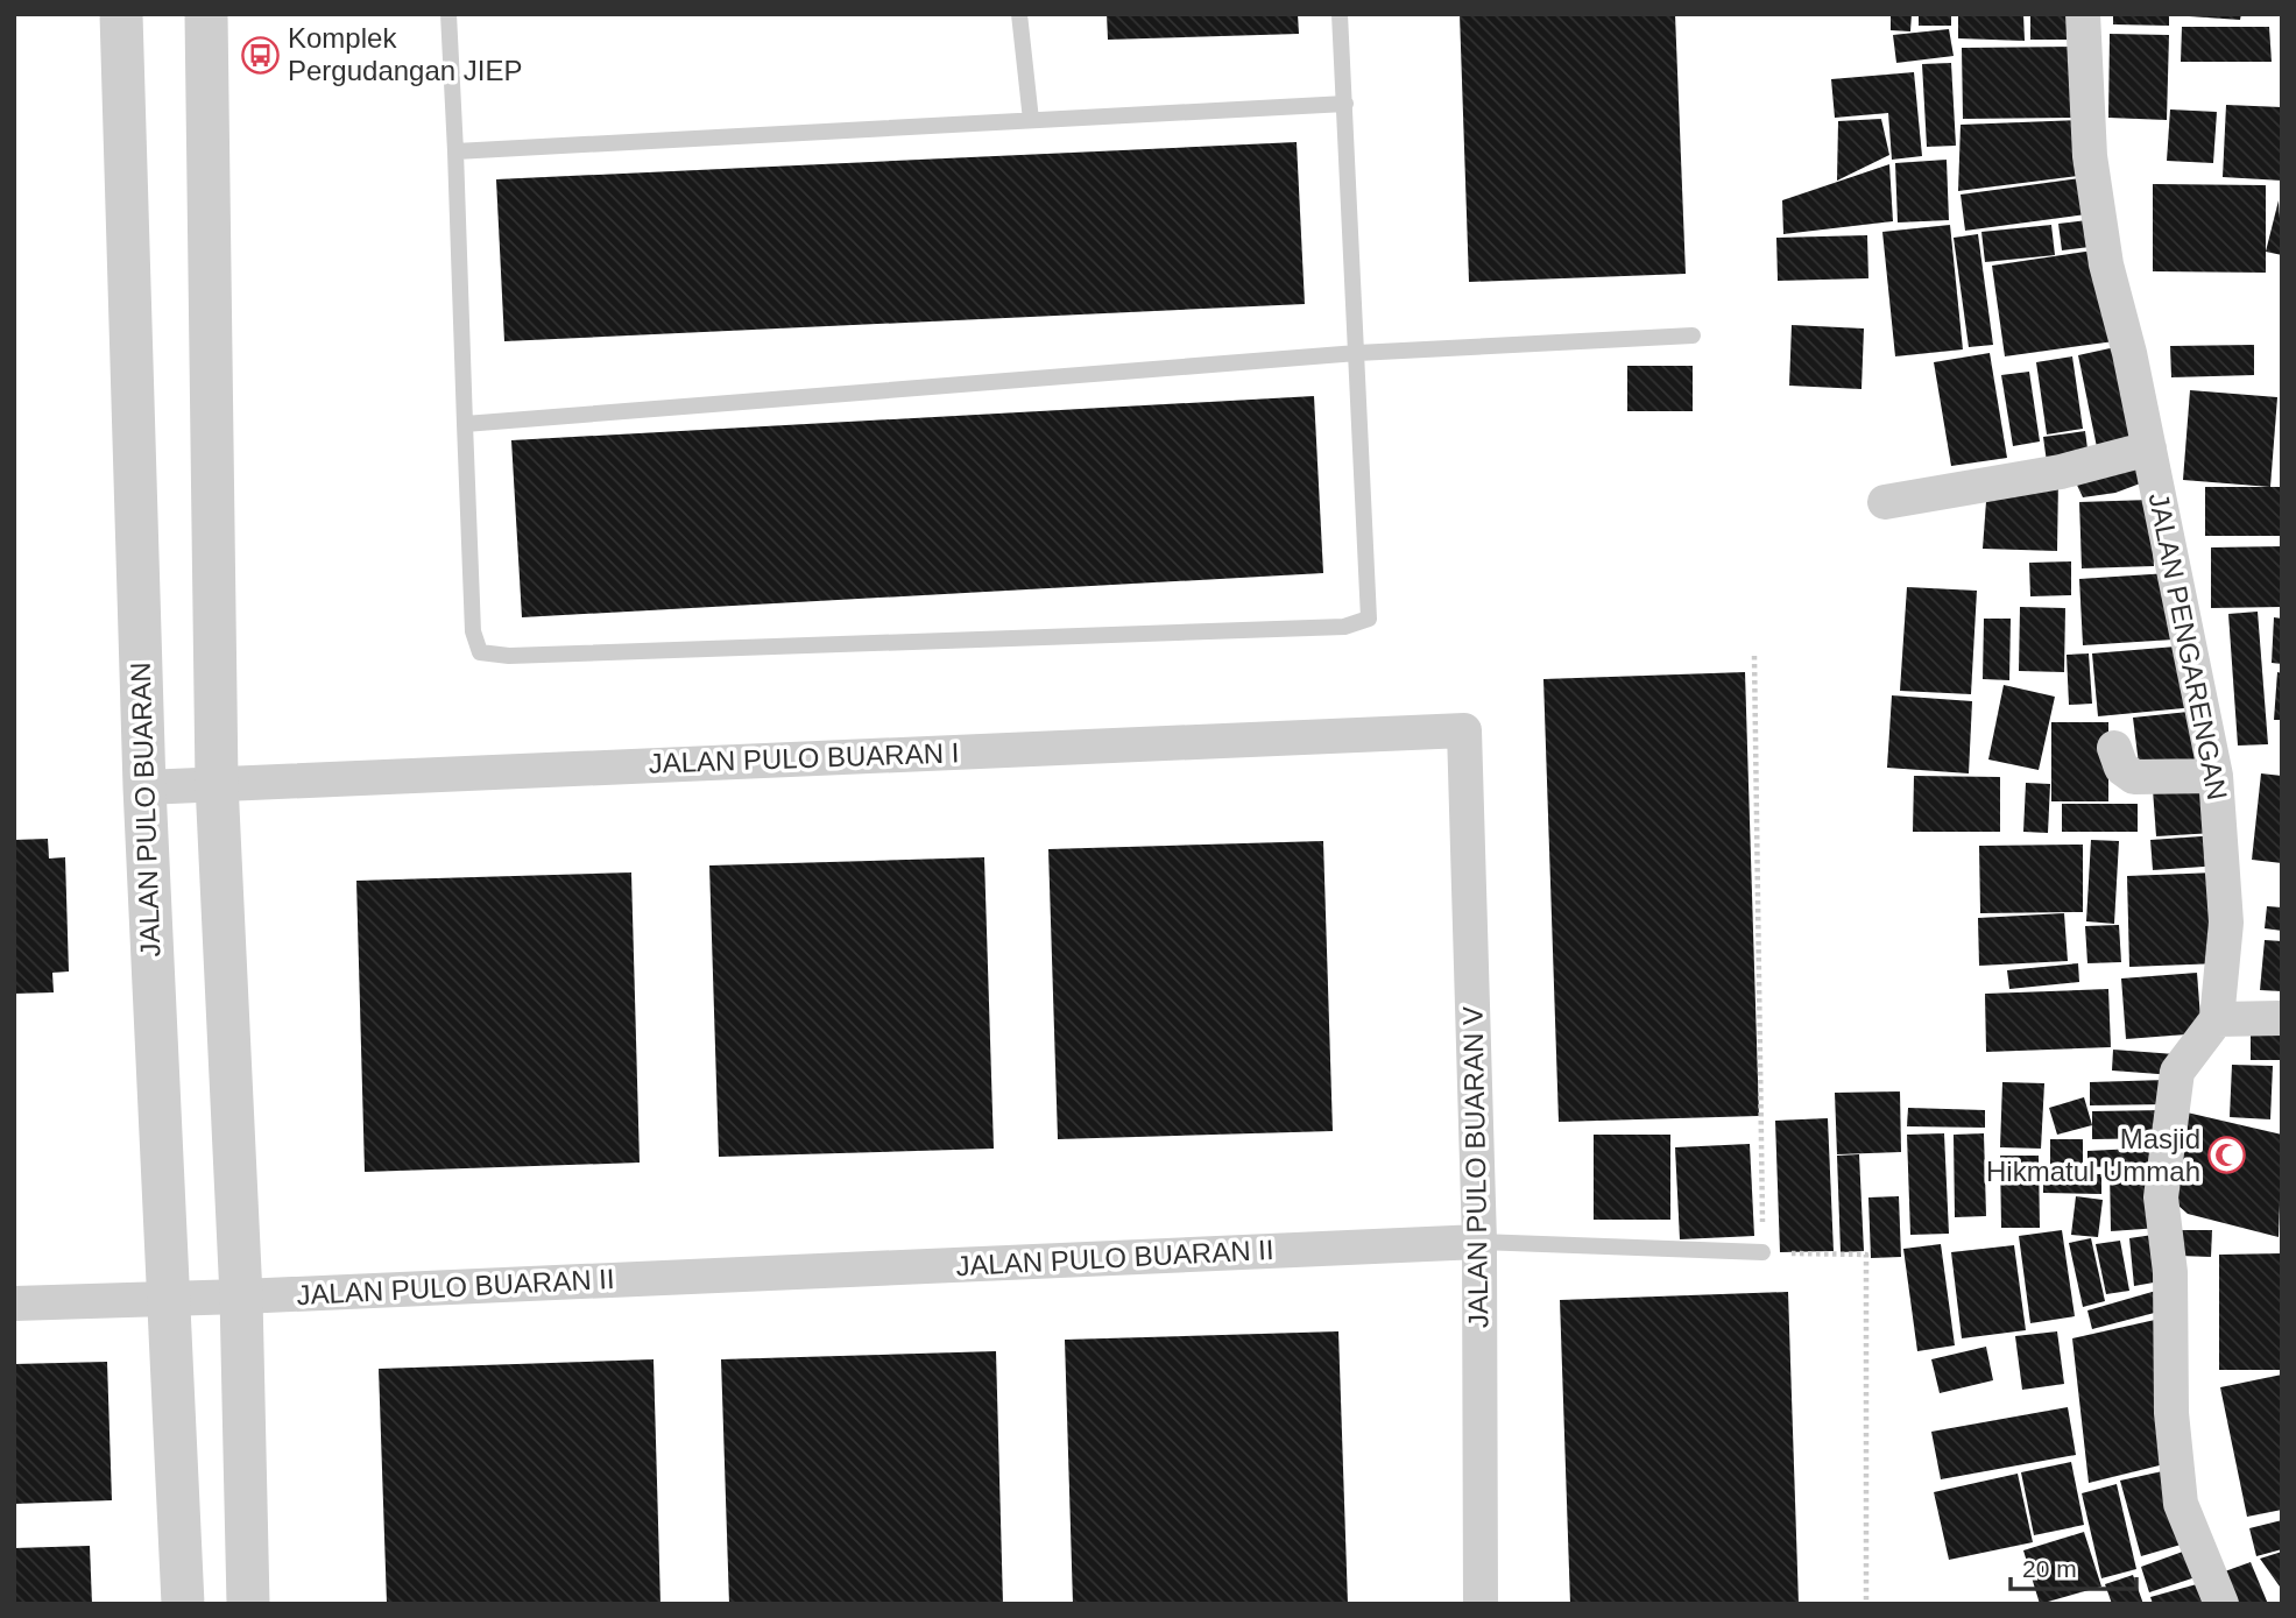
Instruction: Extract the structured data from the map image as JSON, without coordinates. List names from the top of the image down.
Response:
{
  "streets": {
    "street": [
      "JALAN PENGARENGAN",
      "JALAN PULO BUARAN I",
      "JALAN PULO BUARAN",
      "JALAN PULO BUARAN V",
      "JALAN PULO BUARAN II"
    ]
  },
  "crossings": [
    ["JALAN PULO BUARAN I", "JALAN PULO BUARAN"],
    ["JALAN PULO BUARAN I", "JALAN PULO BUARAN V"],
    ["JALAN PULO BUARAN", "JALAN PULO BUARAN II"],
    ["JALAN PULO BUARAN V", "JALAN PULO BUARAN II"]
  ],
  "places": {
    "bus stop": ["Komplek Pergudangan JIEP"],
    "mosque": ["Masjid Hikmatul Ummah"]
  },
  "scale_bar": "20 m"
}
